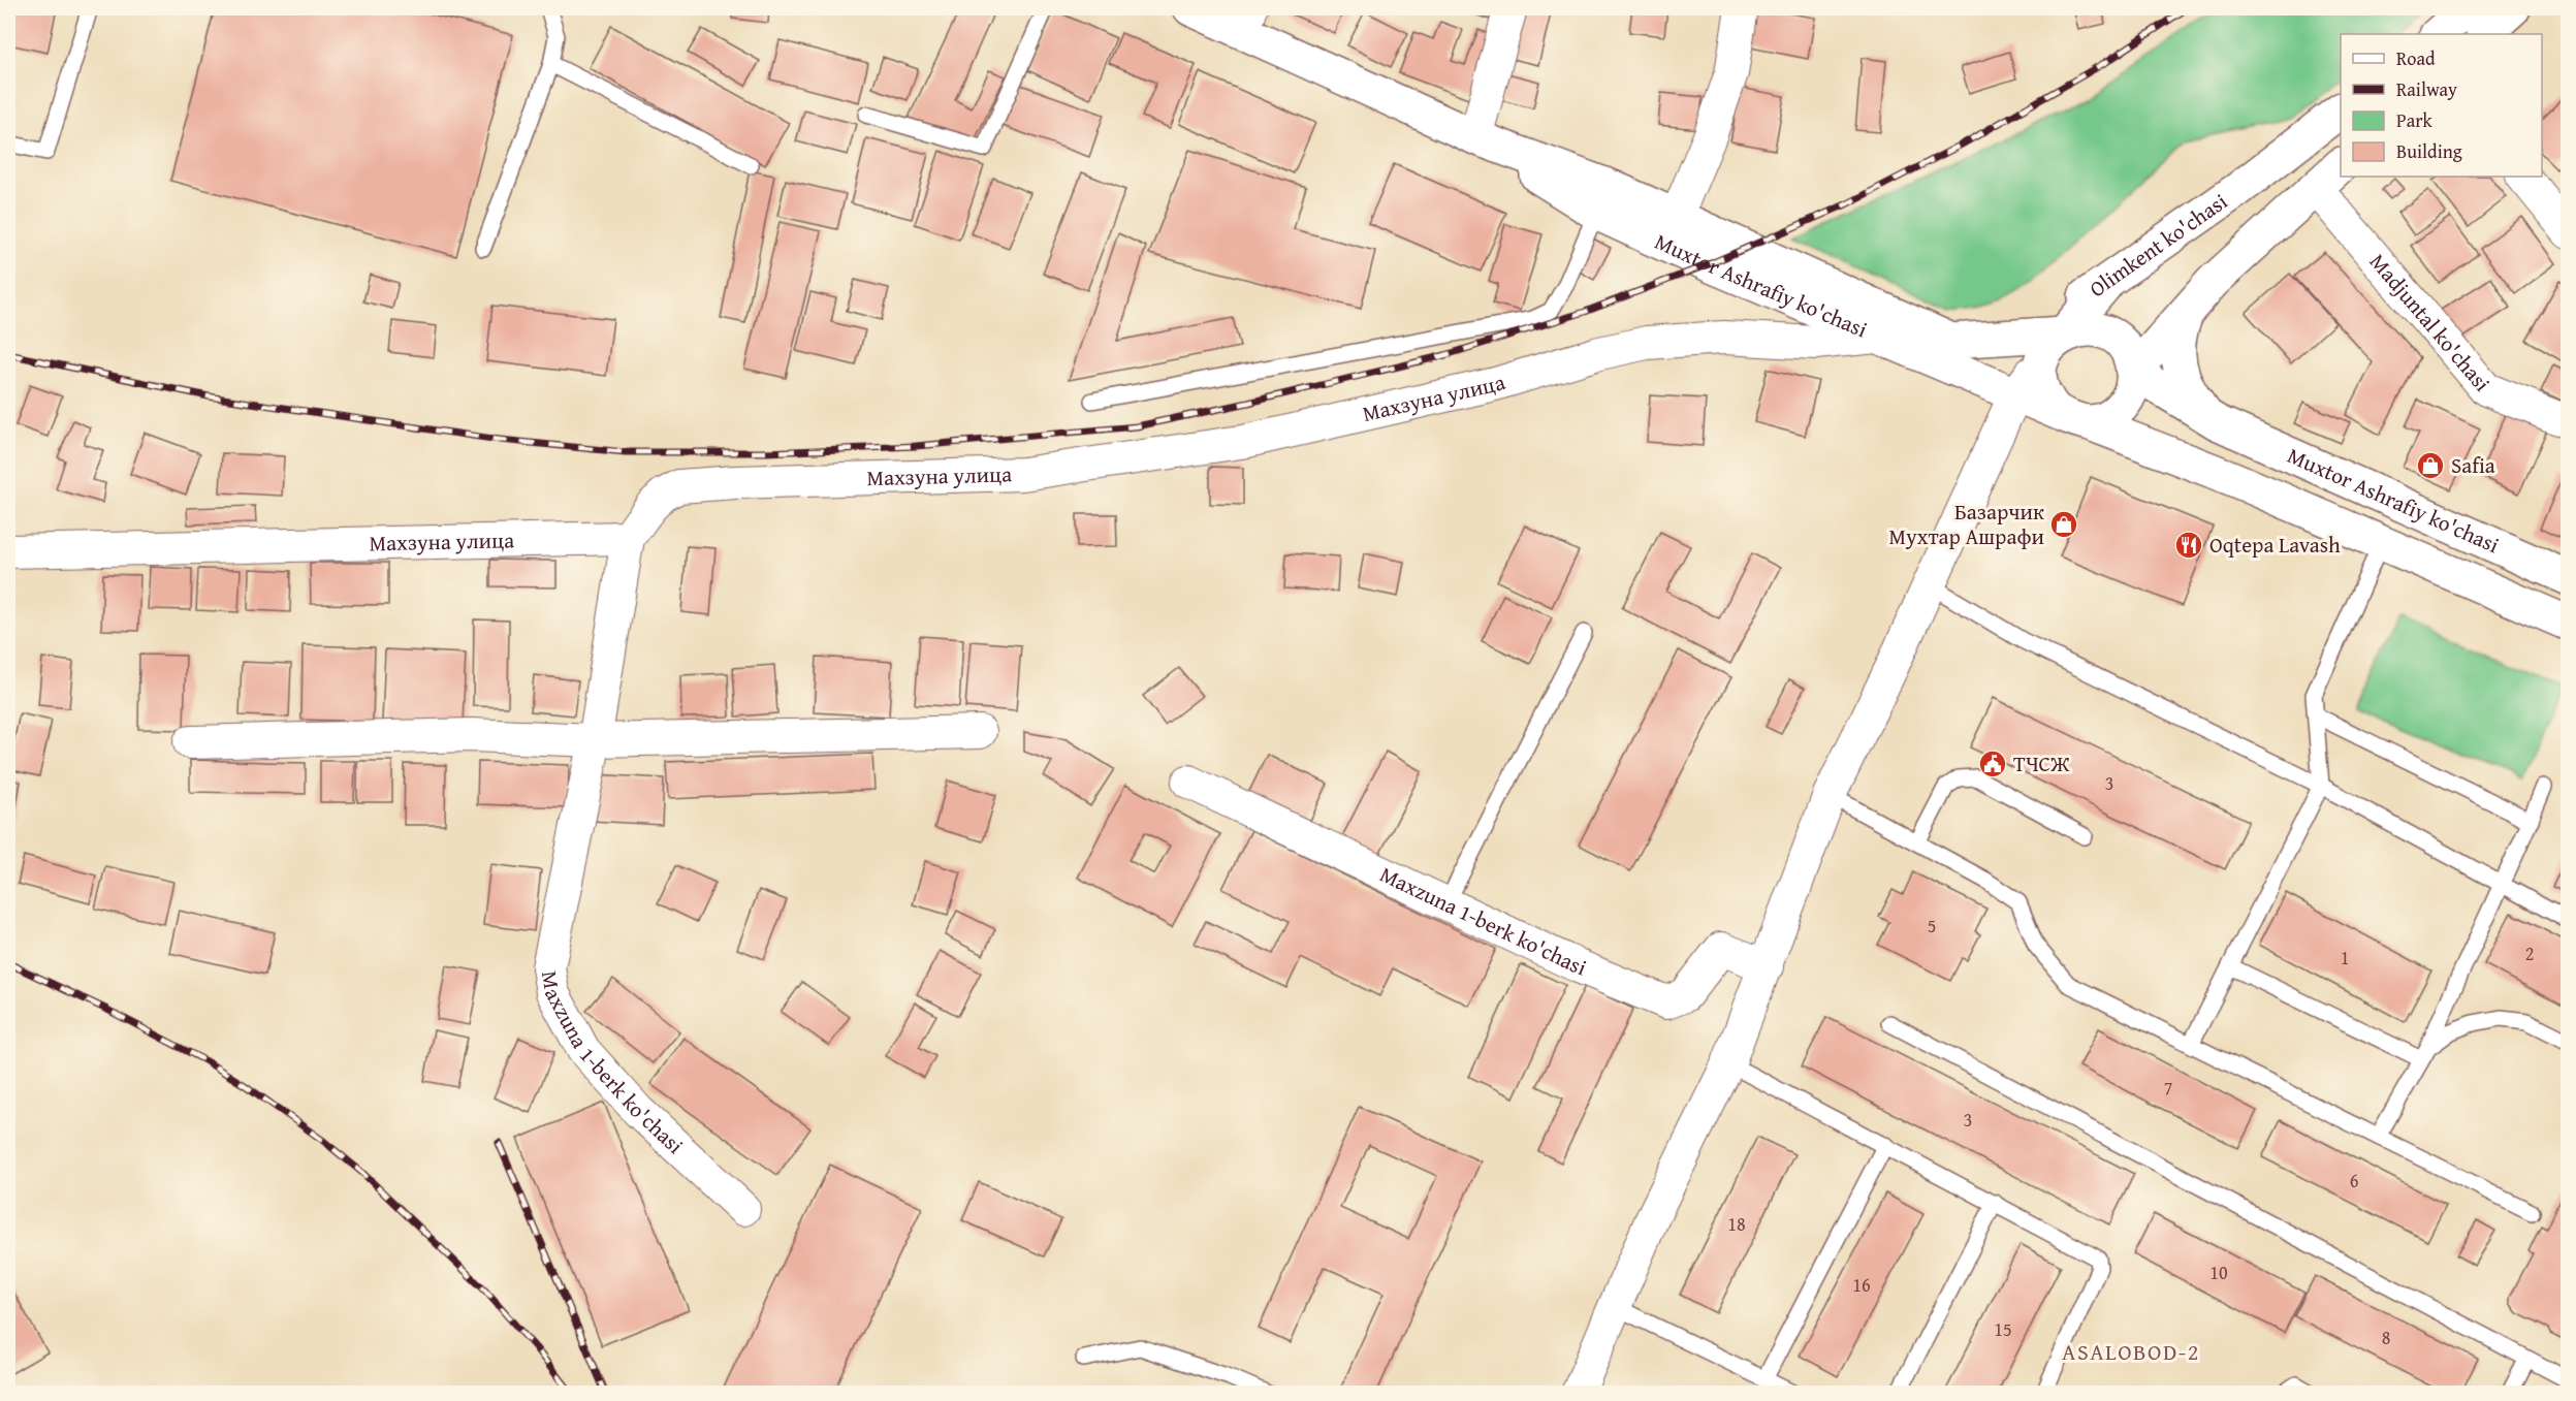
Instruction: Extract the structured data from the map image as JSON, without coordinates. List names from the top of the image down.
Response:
{
  "streets": {
    "main road": ["Olimkent ko'chasi", "Muxtor Ashrafiy ko'chasi"],
    "street": ["Madjuntal ko'chasi", "Махзуна улица", "Maxzuna 1-berk ko'chasi"]
  },
  "crossings": [
    ["Olimkent ko'chasi", "Muxtor Ashrafiy ko'chasi"],
    ["Muxtor Ashrafiy ko'chasi", "Махзуна улица"],
    ["Махзуна улица", "Maxzuna 1-berk ko'chasi"]
  ],
  "districts": ["ASALOBOD-2"],
  "places": {
    "shop": ["Safia", "Базарчик Мухтар Ашрафи"],
    "restaurant": ["Oqtepa Lavash"],
    "public building": ["ТЧСЖ"]
  },
  "house_numbers": [
    "3",
    "5",
    "2",
    "1",
    "7",
    "3",
    "6",
    "18",
    "10",
    "16",
    "15",
    "8"
  ],
  "legend": [
    "Road",
    "Railway",
    "Park",
    "Building"
  ]
}
